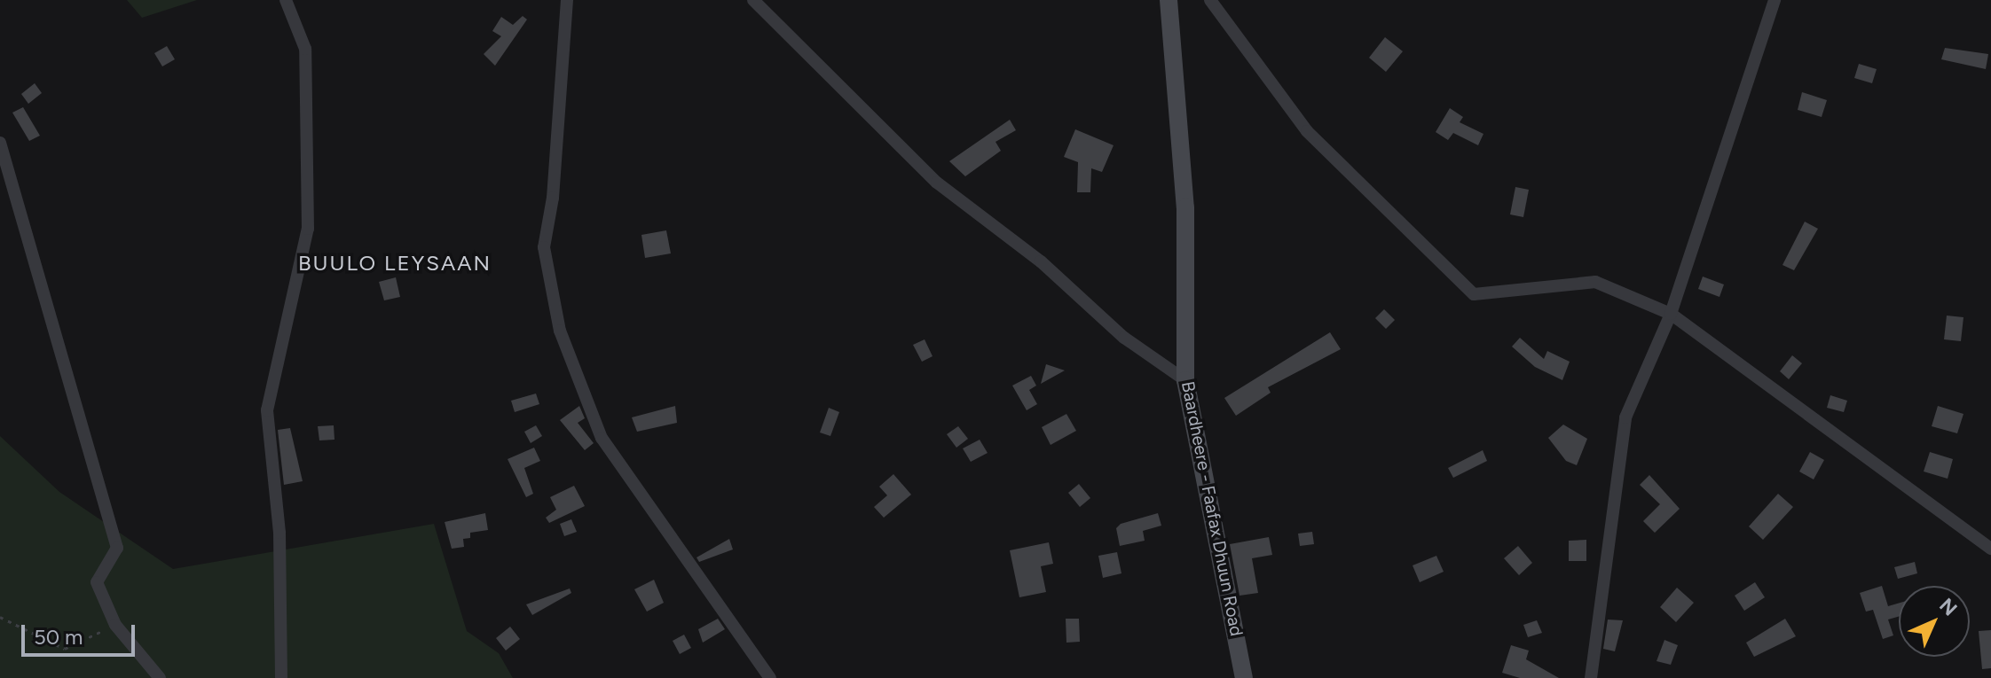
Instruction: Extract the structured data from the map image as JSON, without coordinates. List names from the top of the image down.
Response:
{
  "streets": {
    "main road": ["Baardheere - Faafax Dhuun Road"]
  },
  "districts": ["BUULO LEYSAAN"],
  "scale_bar": "50 m",
  "north": "top right"
}
